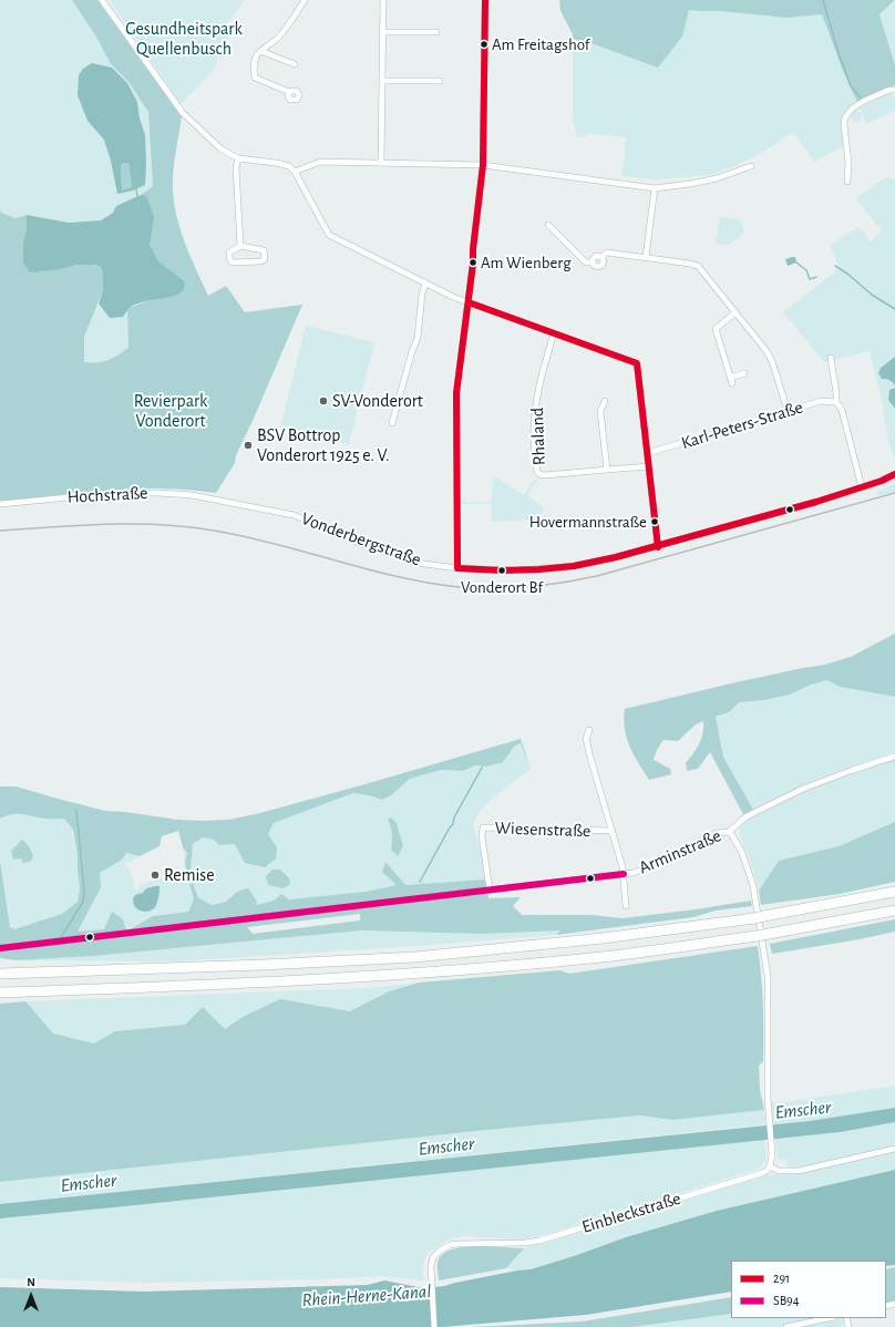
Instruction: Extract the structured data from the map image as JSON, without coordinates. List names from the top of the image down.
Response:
{
  "streets": {
    "street": [
      "Karl-Peters-Straße",
      "Rhaland",
      "Hochstraße",
      "Vonderbergstraße",
      "Wiesenstraße",
      "Arminstraße",
      "Einbleckstraße"
    ]
  },
  "crossings": [
    ["Hochstraße", "Vonderbergstraße"],
    ["Wiesenstraße", "Arminstraße"]
  ],
  "water": ["Emscher", "Rhein-Herne-Kanal"],
  "parks": ["Gesundheitspark Quellenbusch", "Revierpark Vonderort"],
  "places": [
    "Am Freitagshof",
    "Am Wienberg",
    "SV-Vonderort",
    "BSV Bottrop Vonderort 1925 e. V.",
    "Hovermannstraße",
    "Vonderort Bf",
    "Remise"
  ],
  "lines": ["transit line 291", "transit line SB94"],
  "legend": ["291", "SB94"],
  "north": "top"
}
